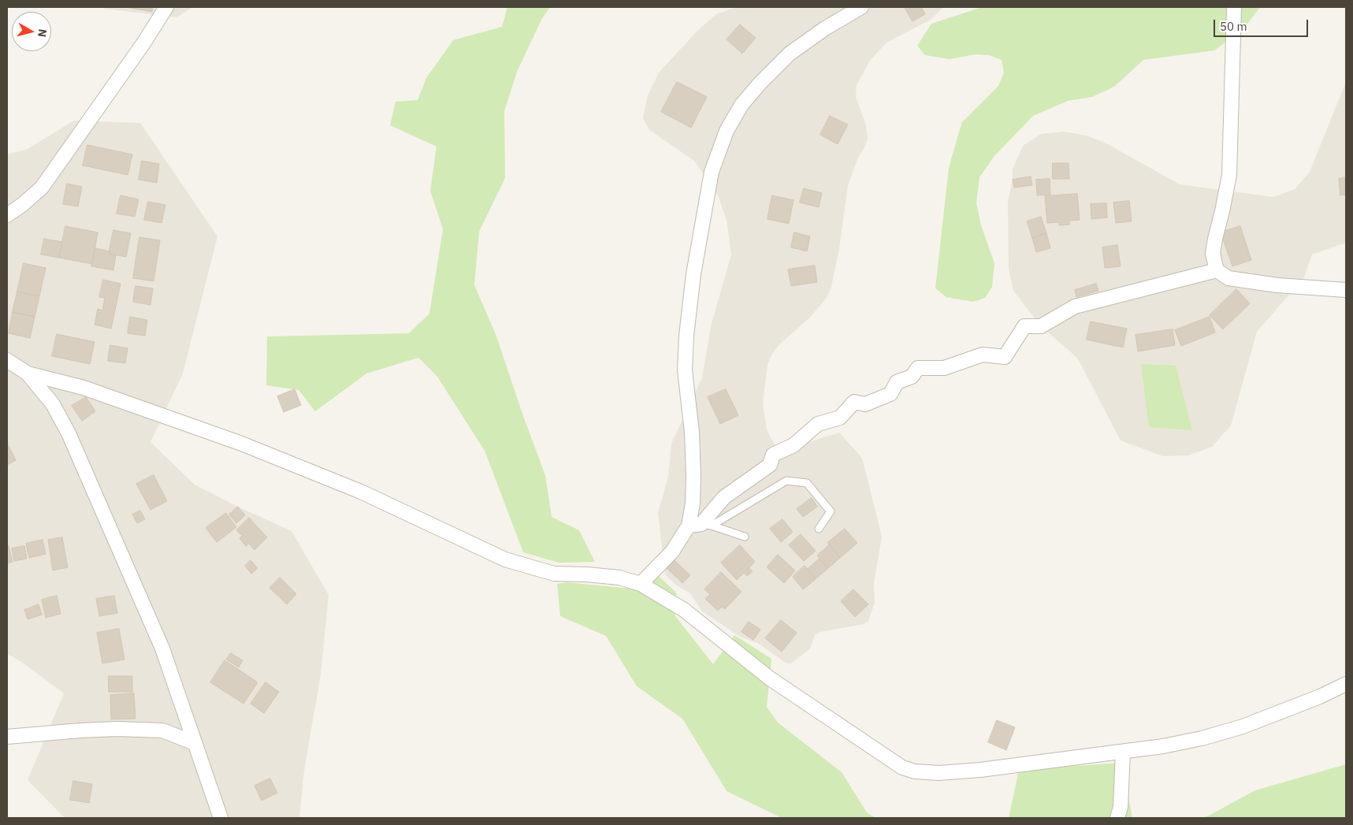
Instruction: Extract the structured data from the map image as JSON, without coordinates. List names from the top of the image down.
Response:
{
  "scale_bar": "50 m",
  "north": "right"
}
